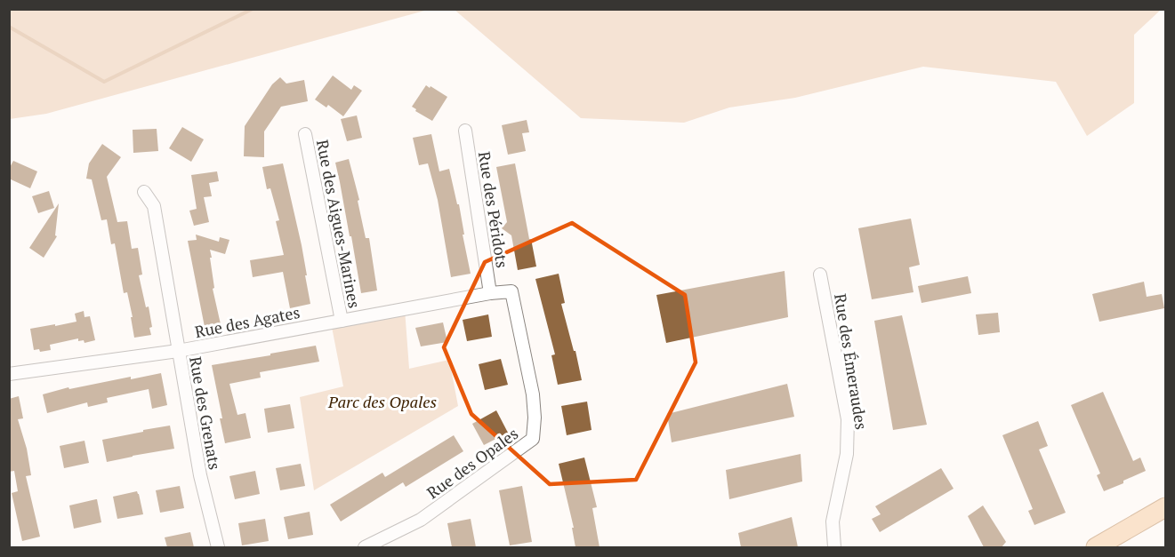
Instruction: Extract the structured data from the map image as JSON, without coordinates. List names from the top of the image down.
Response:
{
  "streets": {
    "street": [
      "Rue des Péridots",
      "Rue des Aigues-Marines",
      "Rue des Agates",
      "Rue des Émeraudes",
      "Rue des Grenats",
      "Rue des Opales"
    ]
  },
  "crossings": [
    ["Rue des Péridots", "Rue des Agates"],
    ["Rue des Péridots", "Rue des Opales"],
    ["Rue des Aigues-Marines", "Rue des Agates"],
    ["Rue des Agates", "Rue des Grenats"],
    ["Rue des Agates", "Rue des Opales"]
  ],
  "parks": ["Parc des Opales"]
}
